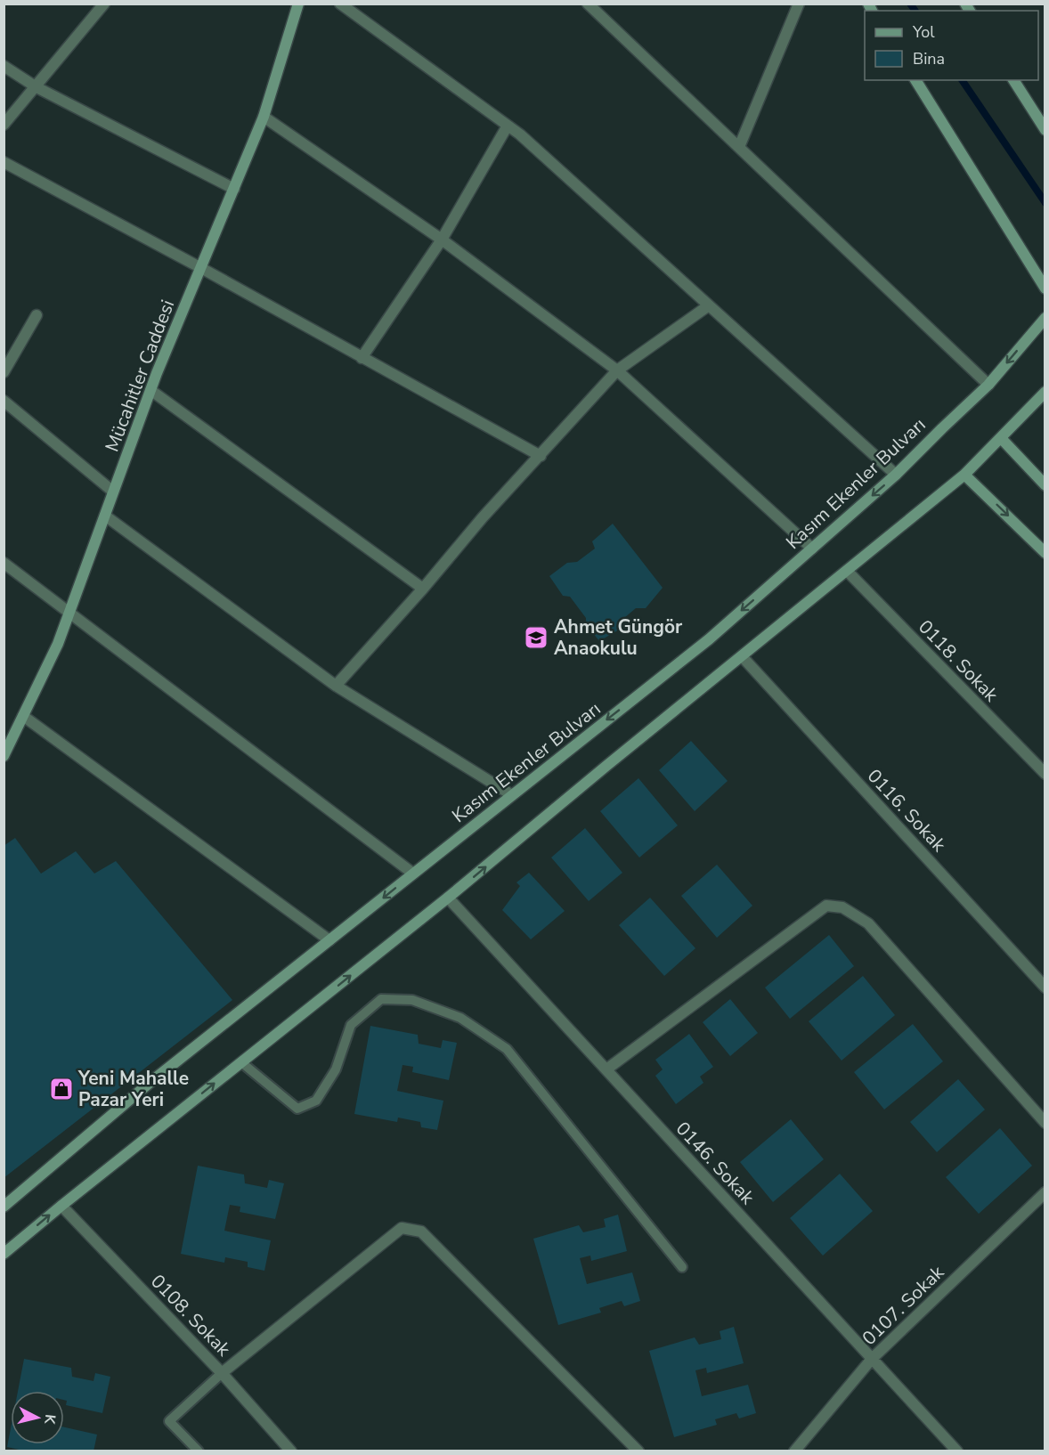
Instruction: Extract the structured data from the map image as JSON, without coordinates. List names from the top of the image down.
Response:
{
  "streets": {
    "street": [
      "Mücahitler Caddesi",
      "Kasım Ekenler Bulvarı",
      "0118. Sokak",
      "0116. Sokak",
      "0146. Sokak",
      "0107. Sokak",
      "0108. Sokak"
    ]
  },
  "crossings": [
    ["0146. Sokak", "0107. Sokak"]
  ],
  "places": {
    "school or university": ["Ahmet Güngör Anaokulu"],
    "shop": ["Yeni Mahalle Pazar Yeri"]
  },
  "legend": ["Yol", "Bina"],
  "north": "right"
}
